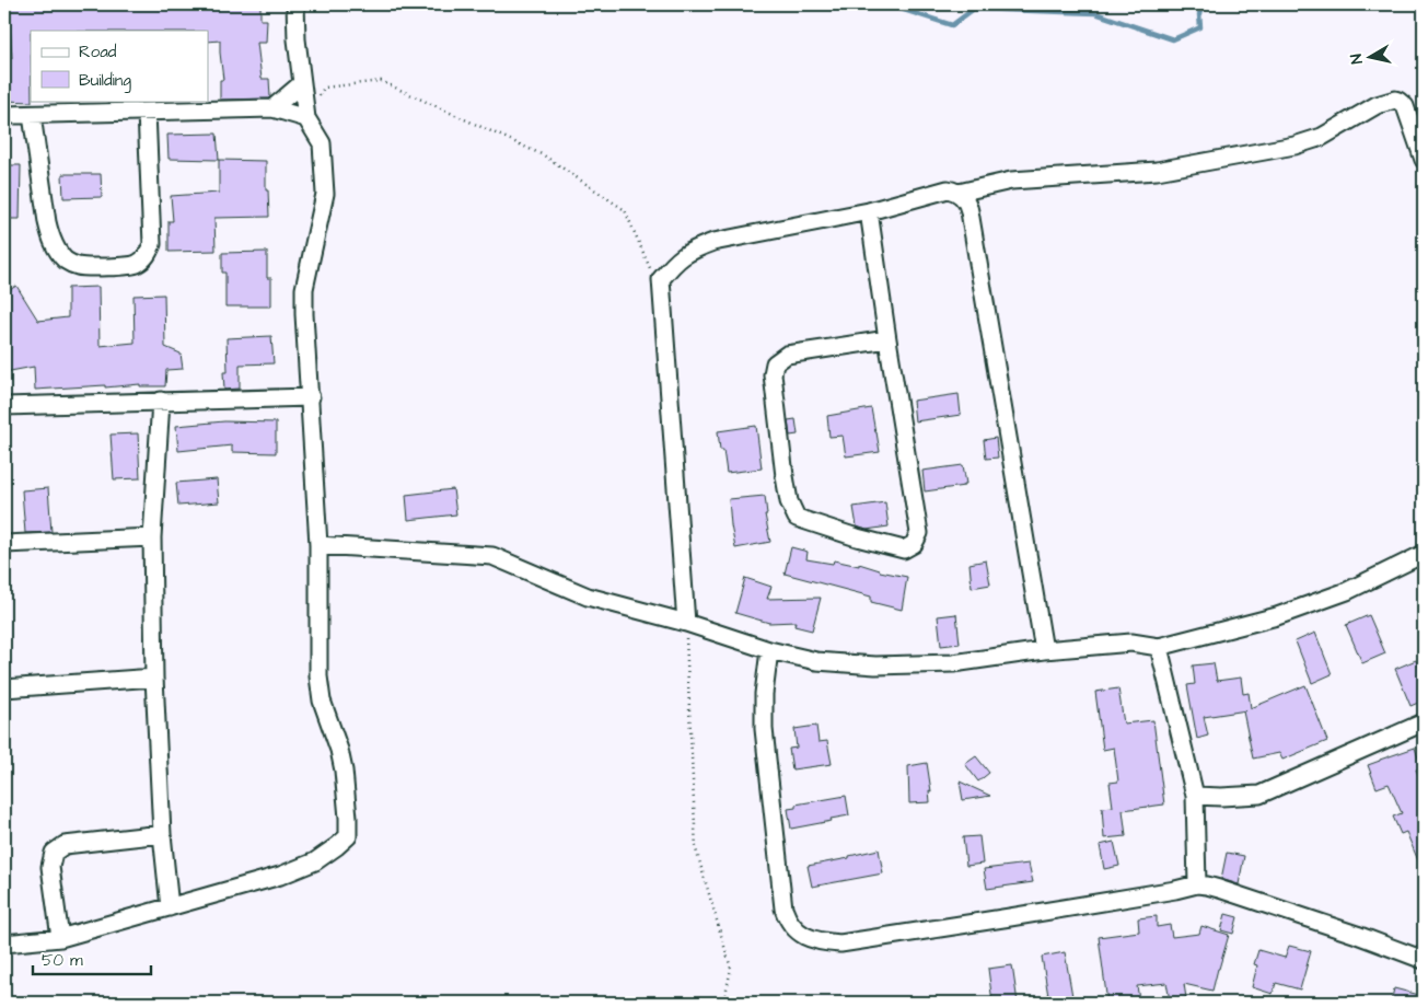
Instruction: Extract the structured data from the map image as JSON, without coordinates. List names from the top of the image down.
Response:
{
  "legend": ["Road", "Building"],
  "scale_bar": "50 m",
  "north": "left"
}
